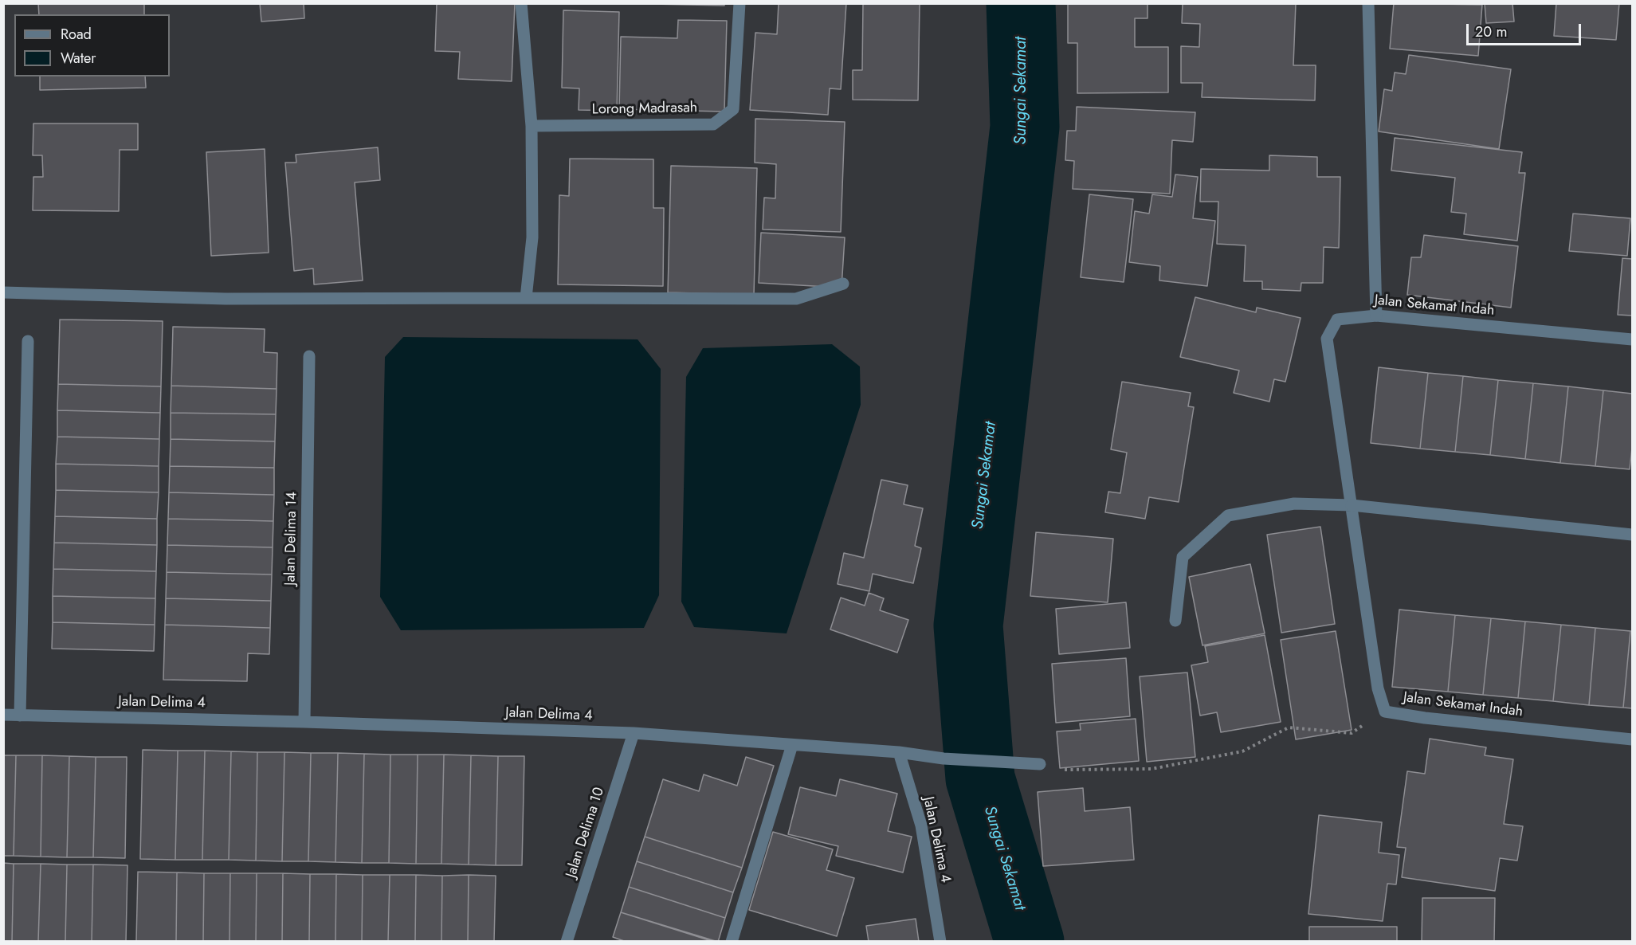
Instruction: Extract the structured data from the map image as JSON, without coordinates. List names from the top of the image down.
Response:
{
  "streets": {
    "street": [
      "Lorong Madrasah",
      "Jalan Sekamat Indah",
      "Jalan Delima 14",
      "Jalan Delima 4",
      "Jalan Delima 10"
    ]
  },
  "crossings": [
    ["Jalan Delima 14", "Jalan Delima 4"],
    ["Jalan Delima 4", "Jalan Delima 10"]
  ],
  "water": ["Sungai Sekamat"],
  "legend": ["Road", "Water"],
  "scale_bar": "20 m"
}
